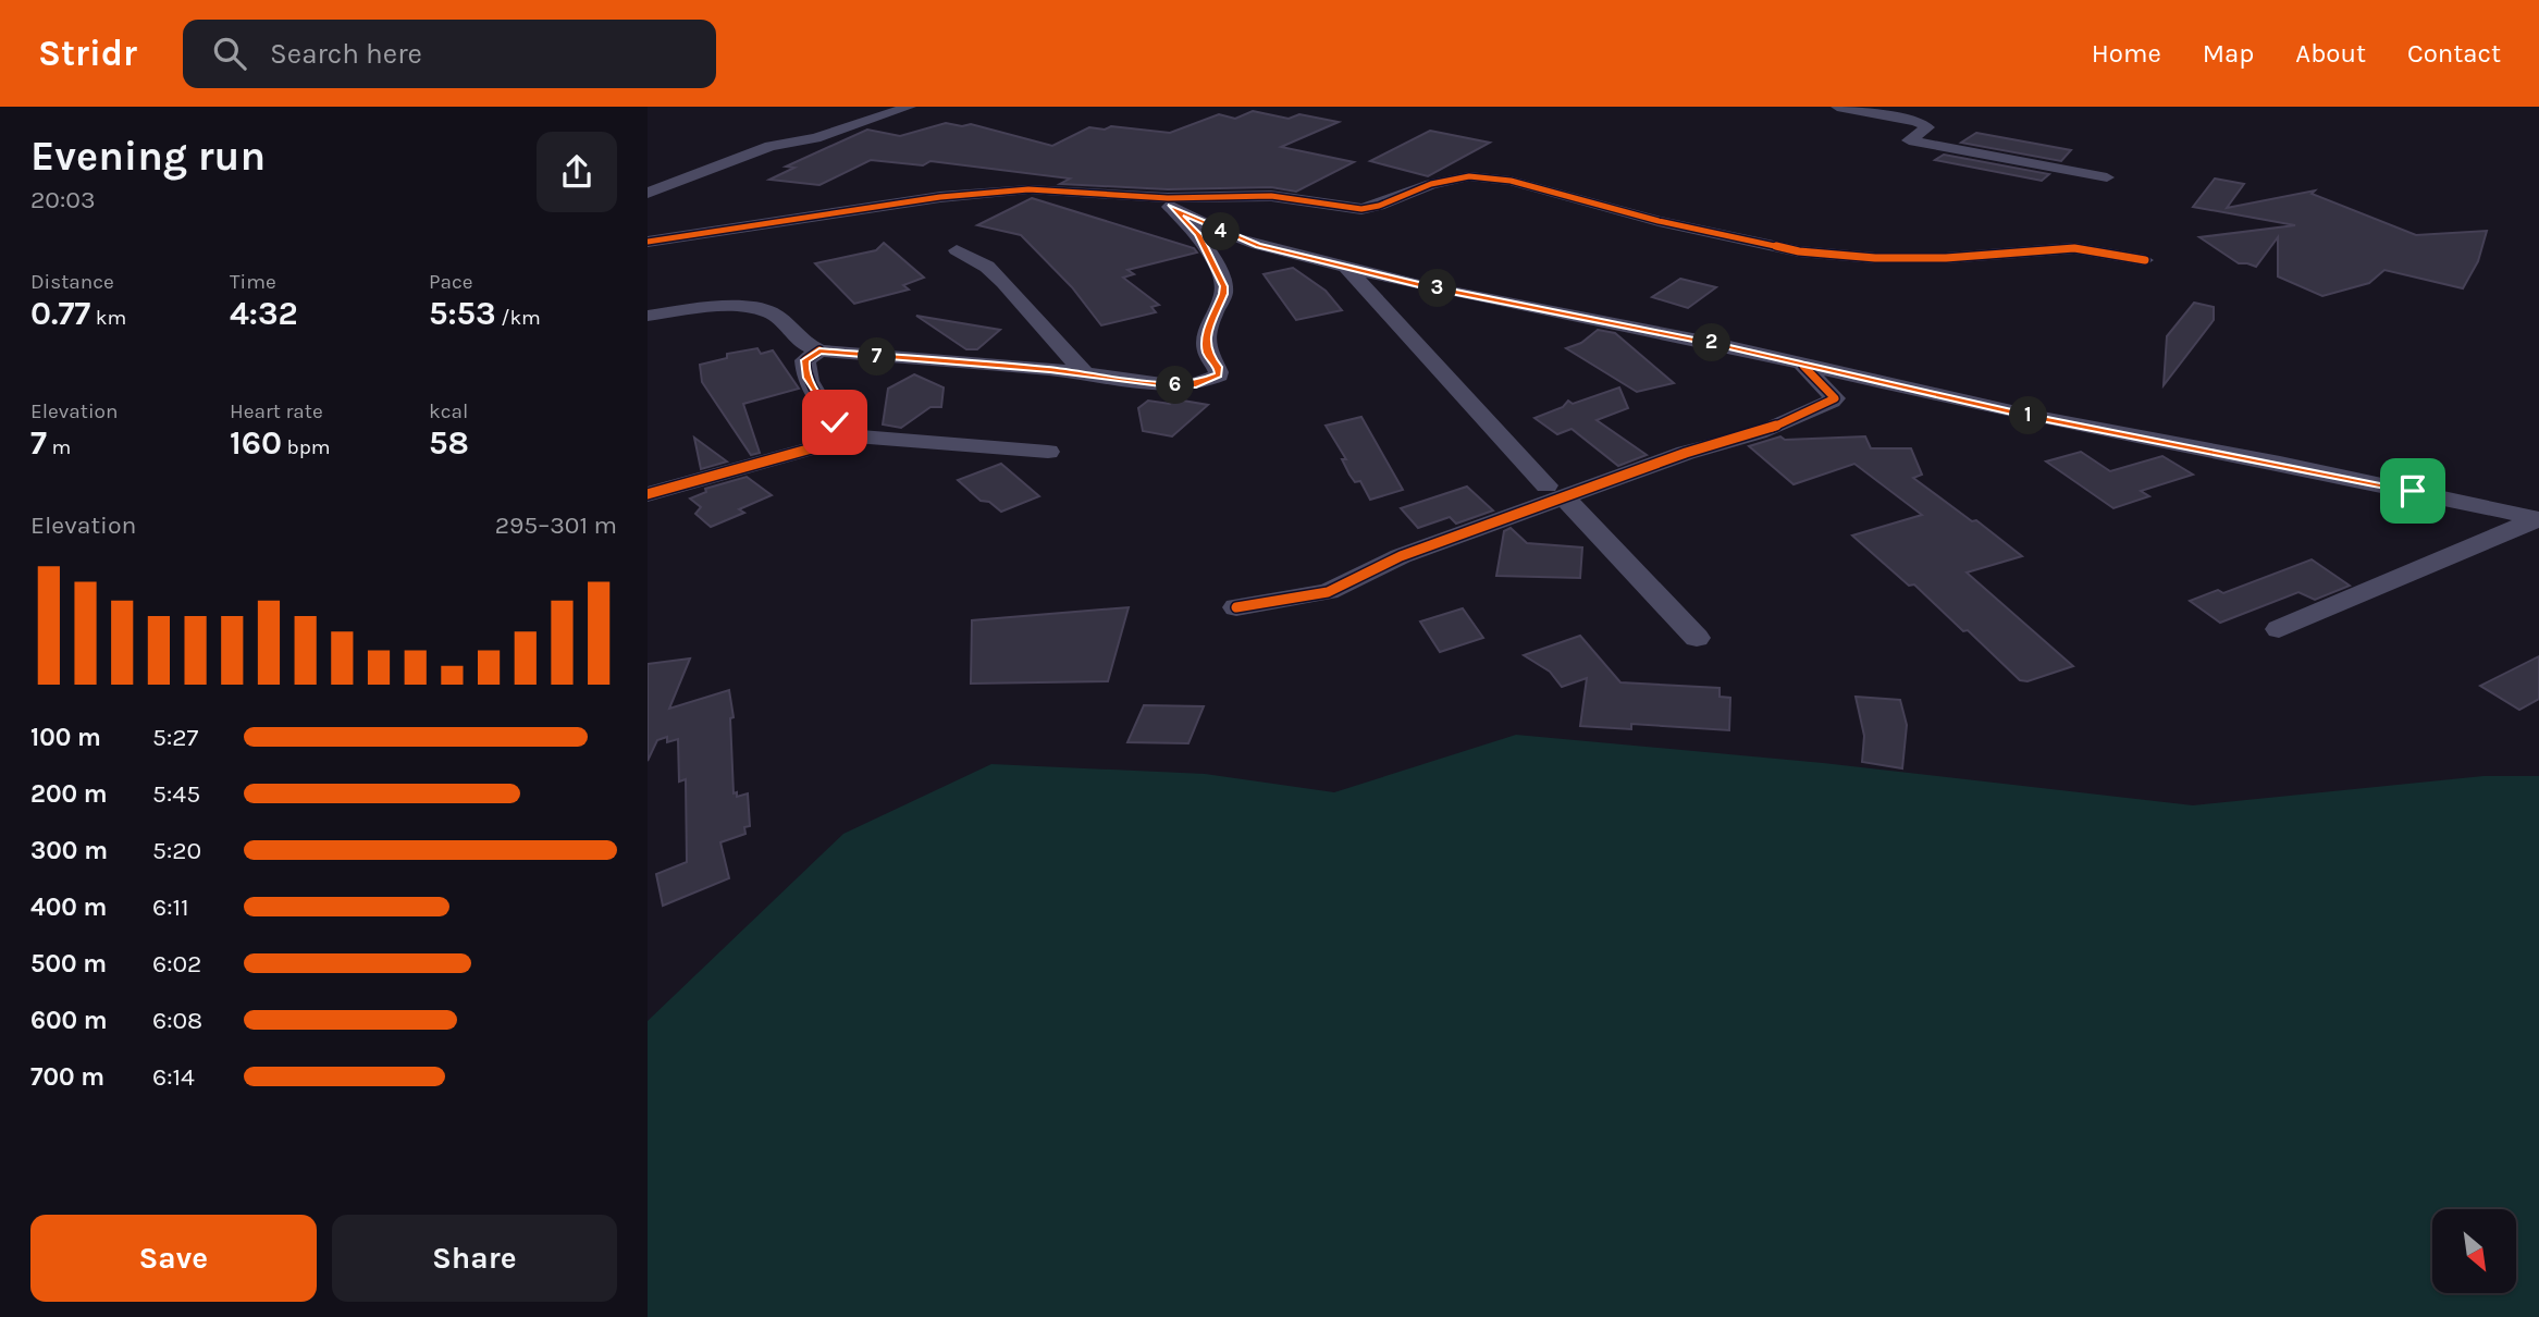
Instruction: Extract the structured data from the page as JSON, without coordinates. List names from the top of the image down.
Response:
{
  "north": "bottom right",
  "page": {
    "header": "Stridr",
    "search": "Search here",
    "nav": [
      "Home",
      "Map",
      "About",
      "Contact"
    ],
    "heading": ["Evening run", "20:03"],
    "pins": [
      "4",
      "3",
      "2",
      "7",
      "6",
      "1"
    ],
    "stats": [
      ["Distance", "0.77 km"],
      ["Time", "4:32"],
      ["Pace", "5:53 /km"],
      ["Elevation", "7 m"],
      ["Heart rate", "160 bpm"],
      ["kcal", "58"]
    ],
    "chart": ["Elevation", "295–301 m"],
    "list": [
      {
        "name": "100 m",
        "note": "5:27"
      },
      {
        "name": "200 m",
        "note": "5:45"
      },
      {
        "name": "300 m",
        "note": "5:20"
      },
      {
        "name": "400 m",
        "note": "6:11"
      },
      {
        "name": "500 m",
        "note": "6:02"
      },
      {
        "name": "600 m",
        "note": "6:08"
      },
      {
        "name": "700 m",
        "note": "6:14"
      }
    ],
    "buttons": ["Save", "Share"]
  }
}
